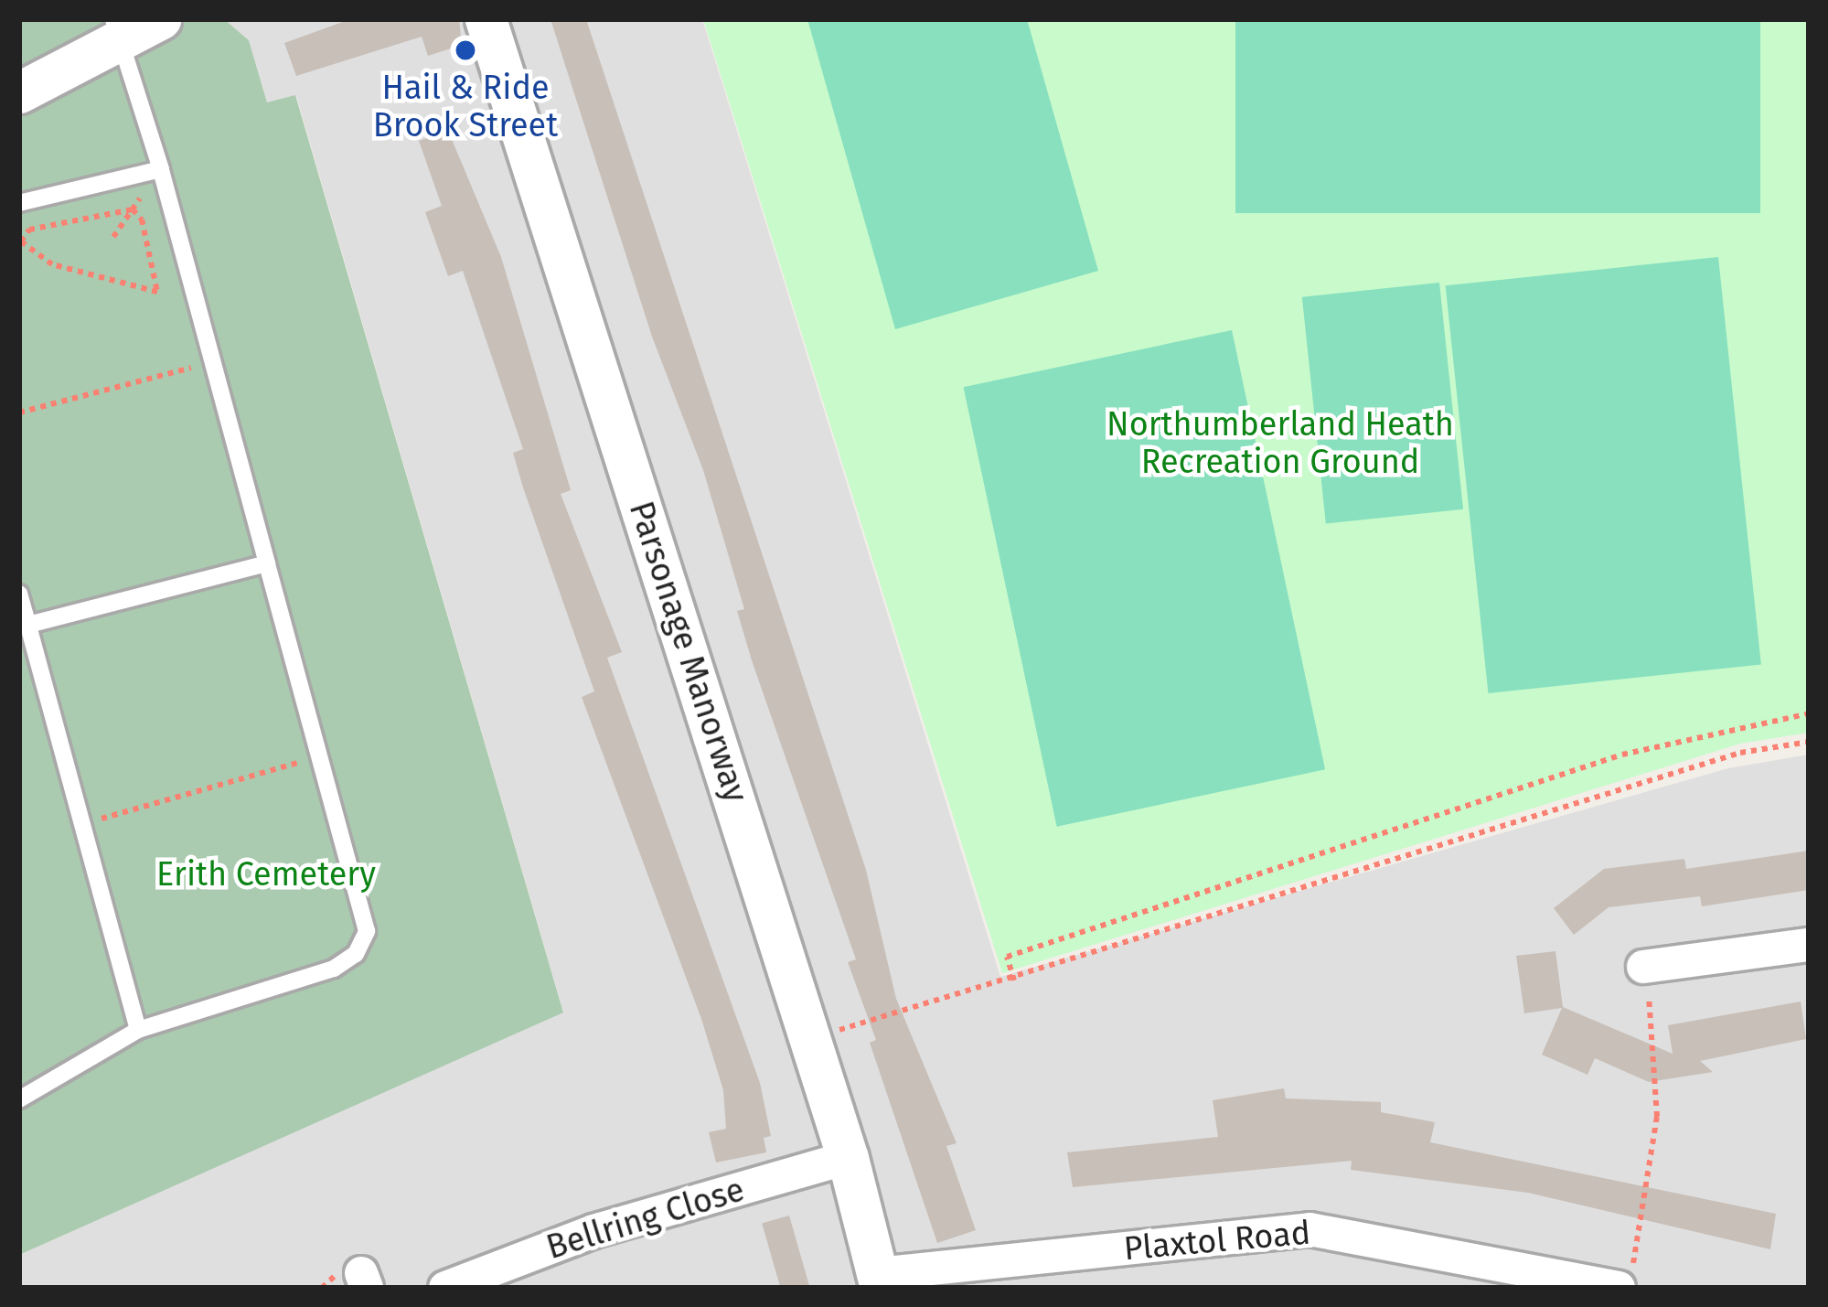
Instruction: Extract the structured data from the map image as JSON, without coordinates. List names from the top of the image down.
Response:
{
  "streets": {
    "street": ["Parsonage Manorway", "Bellring Close", "Plaxtol Road"]
  },
  "crossings": [
    ["Parsonage Manorway", "Bellring Close"],
    ["Parsonage Manorway", "Plaxtol Road"]
  ],
  "parks": ["Northumberland Heath Recreation Ground", "Erith Cemetery"],
  "places": ["Hail & Ride Brook Street"]
}
